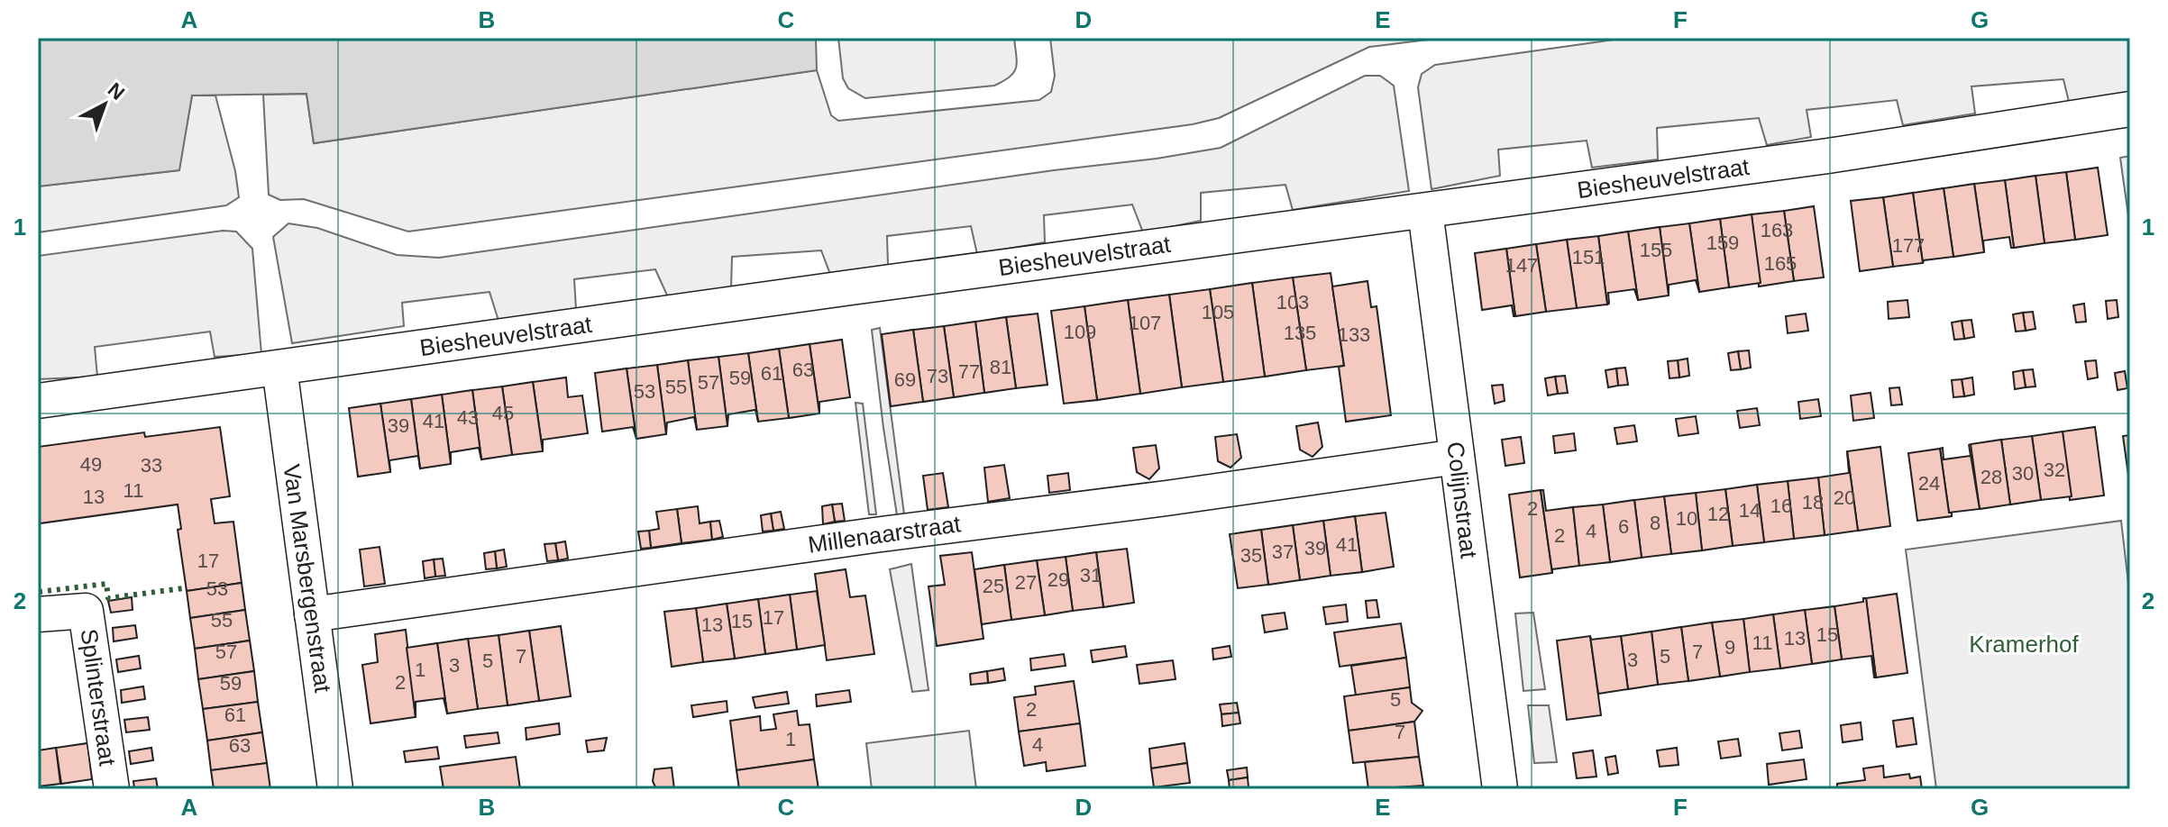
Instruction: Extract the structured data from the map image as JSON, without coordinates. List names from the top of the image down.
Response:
{
  "streets": {
    "street": [
      "Biesheuvelstraat",
      "Colijnstraat",
      "Millenaarstraat",
      "Van Marsbergenstraat",
      "Splinterstraat"
    ]
  },
  "crossings": [
    ["Biesheuvelstraat", "Colijnstraat"],
    ["Biesheuvelstraat", "Van Marsbergenstraat"],
    ["Colijnstraat", "Millenaarstraat"],
    ["Millenaarstraat", "Van Marsbergenstraat"]
  ],
  "parks": ["Kramerhof"],
  "house_numbers": [
    "163",
    "159",
    "177",
    "155",
    "151",
    "165",
    "147",
    "103",
    "105",
    "107",
    "109",
    "135",
    "133",
    "81",
    "63",
    "77",
    "61",
    "73",
    "59",
    "69",
    "57",
    "55",
    "53",
    "45",
    "43",
    "41",
    "39",
    "49",
    "33",
    "32",
    "30",
    "28",
    "24",
    "11",
    "13",
    "20",
    "18",
    "16",
    "2",
    "14",
    "12",
    "10",
    "8",
    "6",
    "4",
    "2",
    "41",
    "39",
    "37",
    "35",
    "17",
    "31",
    "29",
    "27",
    "25",
    "53",
    "17",
    "55",
    "15",
    "13",
    "15",
    "13",
    "11",
    "9",
    "57",
    "7",
    "7",
    "5",
    "3",
    "5",
    "3",
    "1",
    "2",
    "59",
    "5",
    "2",
    "61",
    "7",
    "1",
    "4",
    "63"
  ],
  "north": "top right",
  "grid": {
    "columns": [
      "A",
      "B",
      "C",
      "D",
      "E",
      "F",
      "G"
    ],
    "rows": ["1", "2"]
  }
}
